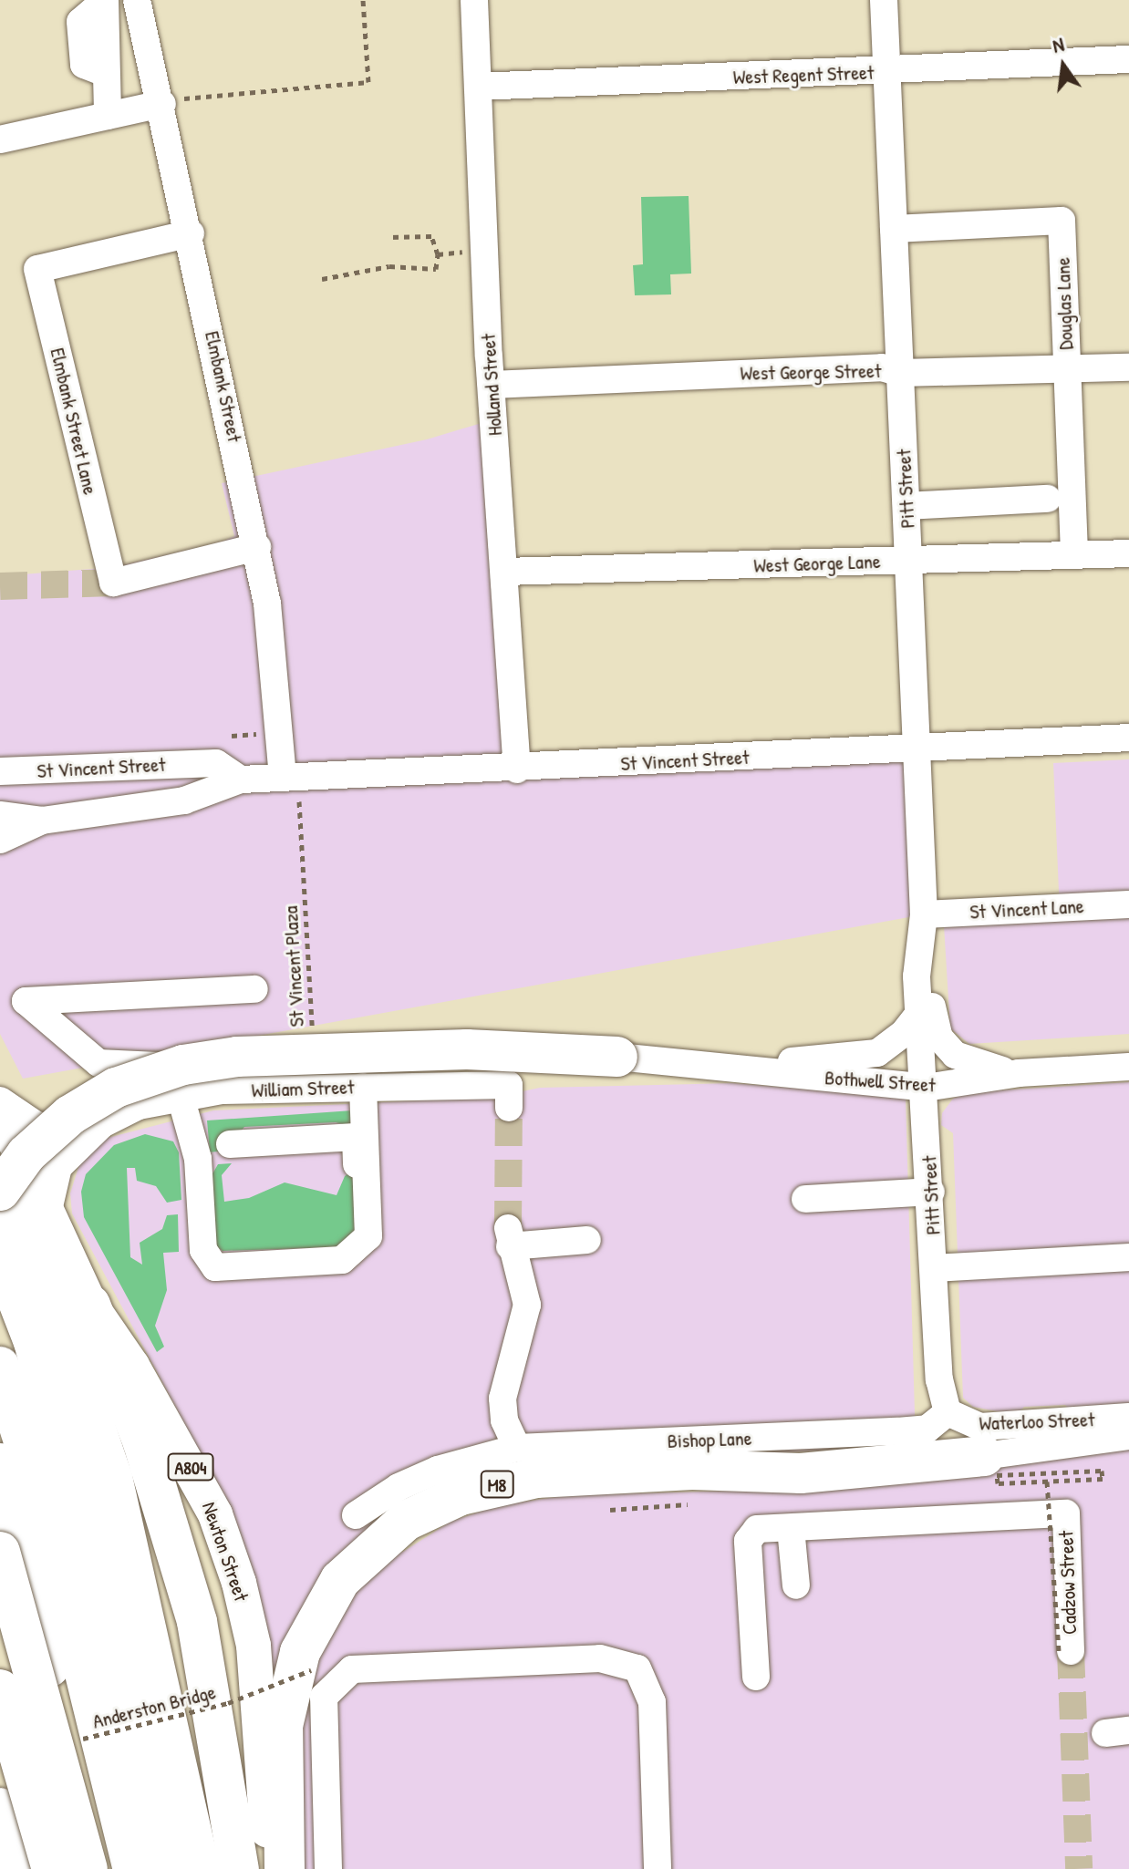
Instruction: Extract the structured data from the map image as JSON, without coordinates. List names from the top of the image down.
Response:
{
  "streets": {
    "highway": ["M8"],
    "main road": ["A804", "Newton Street"],
    "street": [
      "West Regent Street",
      "Douglas Lane",
      "West George Street",
      "Holland Street",
      "Elmbank Street",
      "Elmbank Street Lane",
      "Pitt Street",
      "West George Lane",
      "St Vincent Street",
      "St Vincent Lane",
      "Bothwell Street",
      "William Street",
      "Waterloo Street",
      "Bishop Lane",
      "Cadzow Street"
    ],
    "path": ["St Vincent Plaza", "Anderston Bridge"]
  },
  "crossings": [
    ["West Regent Street", "Holland Street"],
    ["West Regent Street", "Pitt Street"],
    ["Douglas Lane", "West George Street"],
    ["Douglas Lane", "Pitt Street"],
    ["Douglas Lane", "West George Lane"],
    ["West George Street", "Holland Street"],
    ["West George Street", "Pitt Street"],
    ["Holland Street", "West George Lane"],
    ["Holland Street", "St Vincent Street"],
    ["Elmbank Street", "Elmbank Street Lane"],
    ["Elmbank Street", "St Vincent Street"],
    ["Elmbank Street", "St Vincent Plaza"],
    ["Pitt Street", "West George Lane"],
    ["Pitt Street", "St Vincent Street"],
    ["Pitt Street", "St Vincent Lane"],
    ["Pitt Street", "Bothwell Street"],
    ["Pitt Street", "Waterloo Street"],
    ["Pitt Street", "Bishop Lane"],
    ["St Vincent Street", "St Vincent Plaza"],
    ["William Street", "Newton Street"],
    ["Waterloo Street", "Bishop Lane"],
    ["Waterloo Street", "M8"]
  ],
  "north": "top"
}
